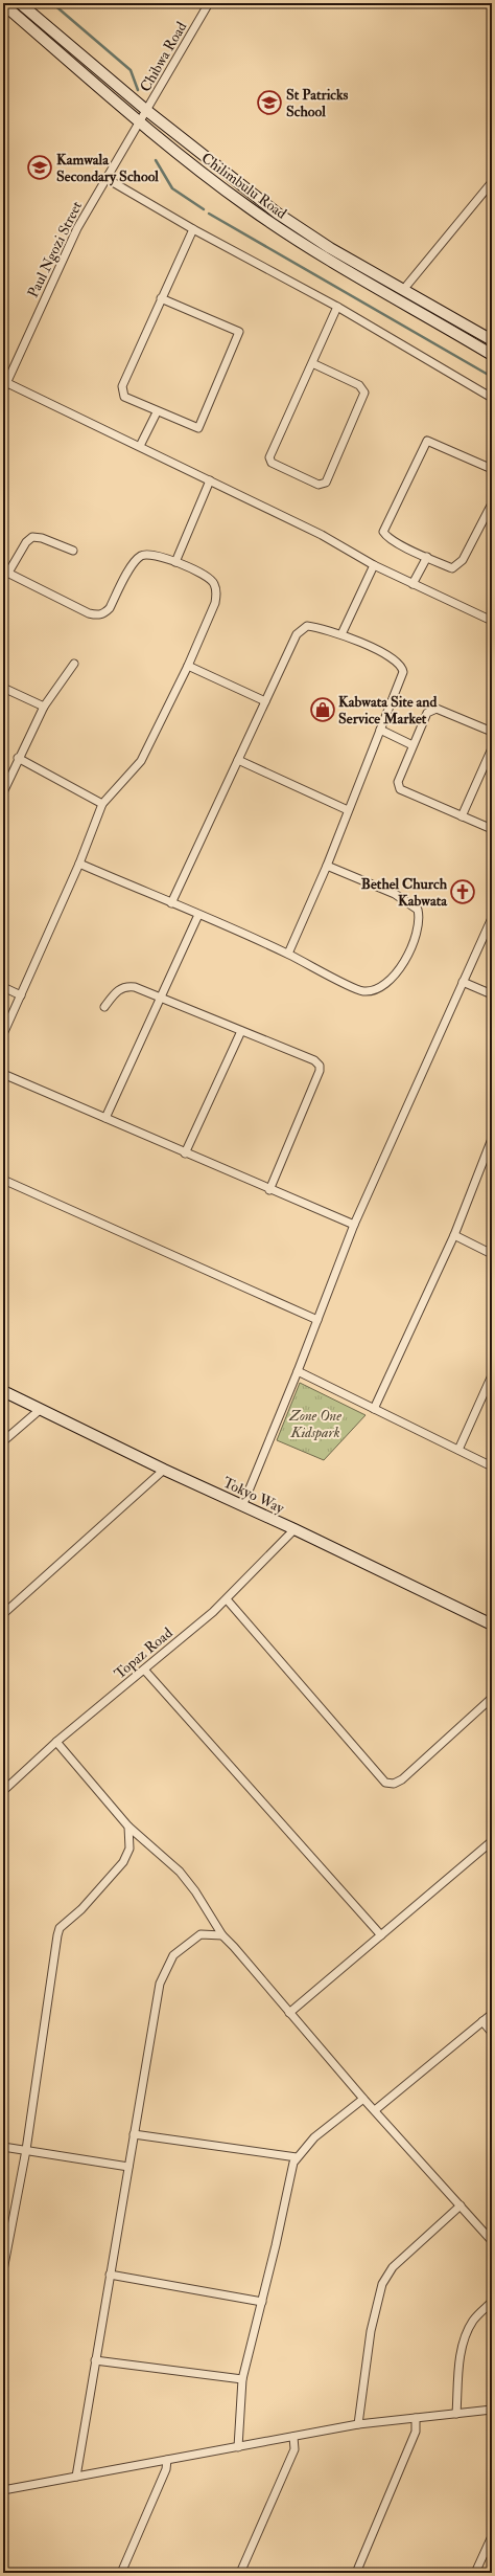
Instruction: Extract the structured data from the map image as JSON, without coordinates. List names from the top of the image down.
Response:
{
  "streets": {
    "main road": ["Chilimbulu Road", "Tokyo Way"],
    "street": ["Chibwa Road", "Paul Ngozi Street", "Topaz Road"]
  },
  "crossings": [
    ["Chibwa Road", "Chilimbulu Road"],
    ["Chibwa Road", "Paul Ngozi Street"],
    ["Chilimbulu Road", "Paul Ngozi Street"],
    ["Tokyo Way", "Topaz Road"]
  ],
  "parks": ["Zone One Kidspark"],
  "places": {
    "school or university": ["St Patricks School", "Kamwala Secondary School"],
    "shop": ["Kabwata Site and Service Market"],
    "church": ["Bethel Church Kabwata"]
  }
}
